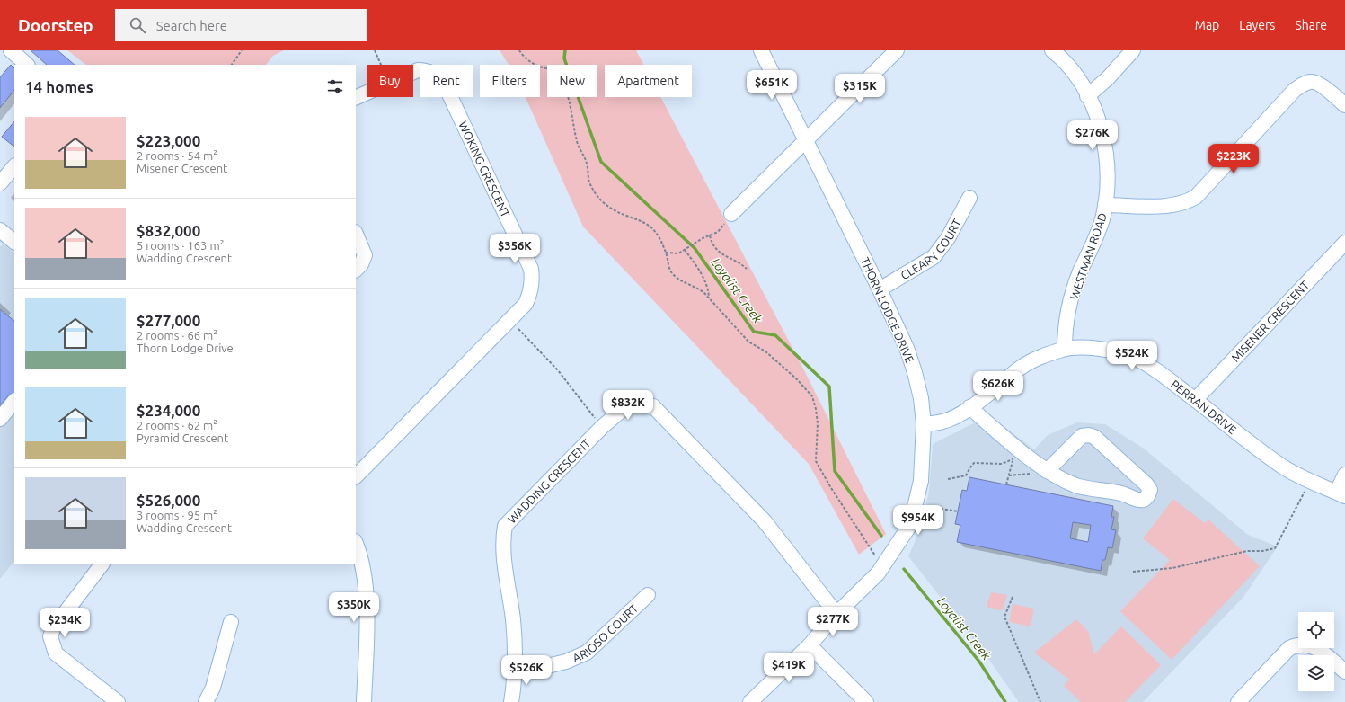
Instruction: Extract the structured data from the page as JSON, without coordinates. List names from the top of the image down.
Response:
{
  "streets": {
    "street": [
      "WOKING CRESCENT",
      "CLEARY COURT",
      "WESTMAN ROAD",
      "THORN LODGE DRIVE",
      "MISENER CRESCENT",
      "PERRAN DRIVE",
      "WADDING CRESCENT",
      "ARIOSO COURT"
    ]
  },
  "crossings": [
    ["CLEARY COURT", "THORN LODGE DRIVE"],
    ["WESTMAN ROAD", "PERRAN DRIVE"],
    ["THORN LODGE DRIVE", "PERRAN DRIVE"],
    ["THORN LODGE DRIVE", "WADDING CRESCENT"],
    ["MISENER CRESCENT", "PERRAN DRIVE"],
    ["WADDING CRESCENT", "ARIOSO COURT"]
  ],
  "water": ["Loyalist Creek"],
  "page": {
    "header": "Doorstep",
    "search": "Search here",
    "nav": ["Map", "Layers", "Share"],
    "chip": [
      "Buy",
      "Rent",
      "Filters",
      "New",
      "Apartment"
    ],
    "heading": "14 homes",
    "price": [
      "$651K",
      "$315K",
      "$276K",
      "$223K",
      "$356K",
      "$524K",
      "$626K",
      "$832K",
      "$954K",
      "$350K",
      "$277K",
      "$234K",
      "$419K",
      "$526K"
    ],
    "list": [
      {
        "name": "$223,000",
        "note": "2 rooms · 54 m² · Misener Crescent"
      },
      {
        "name": "$832,000",
        "note": "5 rooms · 163 m² · Wadding Crescent"
      },
      {
        "name": "$277,000",
        "note": "2 rooms · 66 m² · Thorn Lodge Drive"
      },
      {
        "name": "$234,000",
        "note": "2 rooms · 62 m² · Pyramid Crescent"
      },
      {
        "name": "$526,000",
        "note": "3 rooms · 95 m² · Wadding Crescent"
      }
    ]
  }
}
